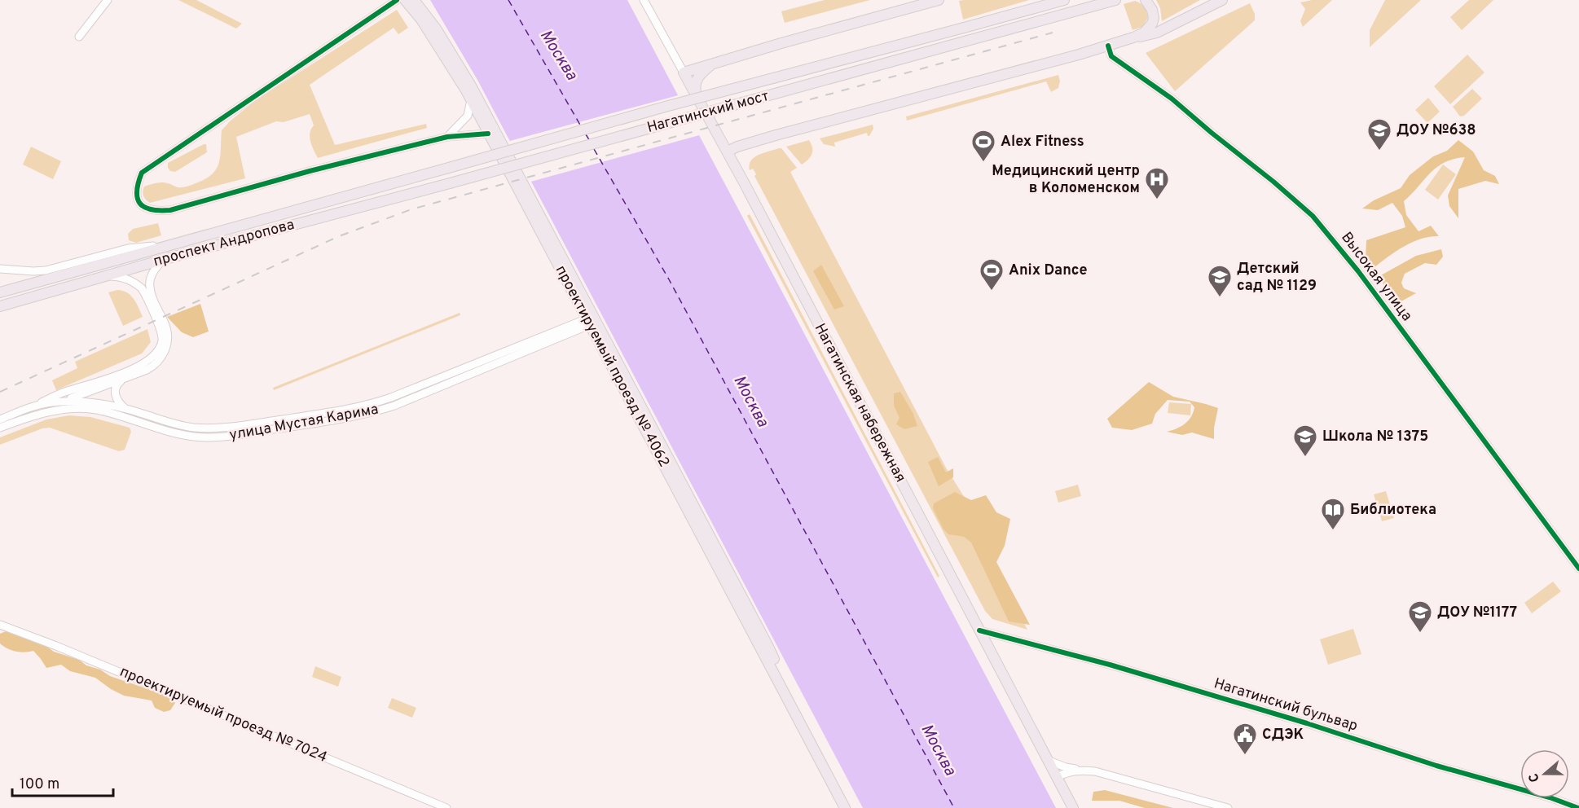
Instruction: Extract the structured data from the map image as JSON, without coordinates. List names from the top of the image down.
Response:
{
  "streets": {
    "main road": [
      "Нагатинский мост",
      "проспект Андропова",
      "проектируемый проезд № 4062",
      "Нагатинская набережная"
    ],
    "street": [
      "Высокая улица",
      "улица Мустая Карима",
      "Нагатинский бульвар",
      "проектируемый проезд № 7024"
    ]
  },
  "crossings": [
    ["Нагатинский мост", "проспект Андропова"],
    ["проектируемый проезд № 4062", "улица Мустая Карима"],
    ["Нагатинская набережная", "Нагатинский бульвар"]
  ],
  "water": ["Москва"],
  "places": {
    "school or university": [
      "ДОУ №638",
      "Детский сад № 1129",
      "Школа № 1375",
      "ДОУ №1177"
    ],
    "sports": ["Alex Fitness", "Anix Dance"],
    "hospital": ["Медицинский центр в Коломенском"],
    "library": ["Библиотека"],
    "public building": ["СДЭК"]
  },
  "scale_bar": "100 m",
  "north": "left"
}
